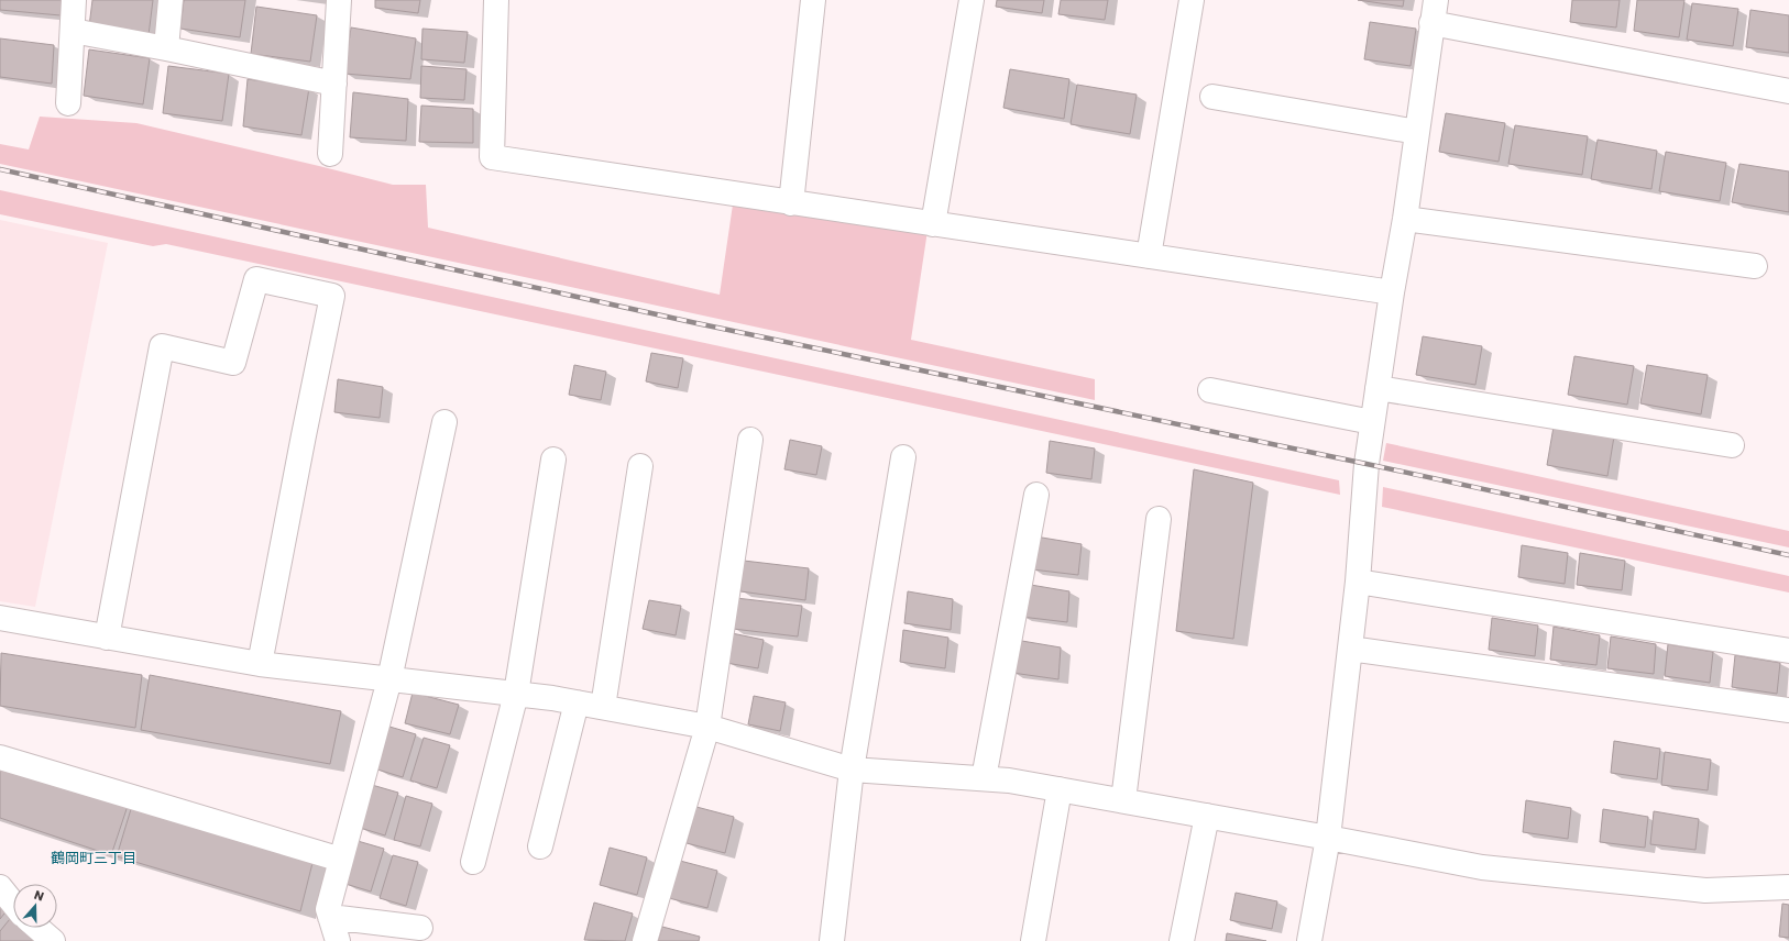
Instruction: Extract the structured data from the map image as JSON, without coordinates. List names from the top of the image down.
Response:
{
  "districts": ["鶴岡町三丁目"],
  "north": "top"
}
